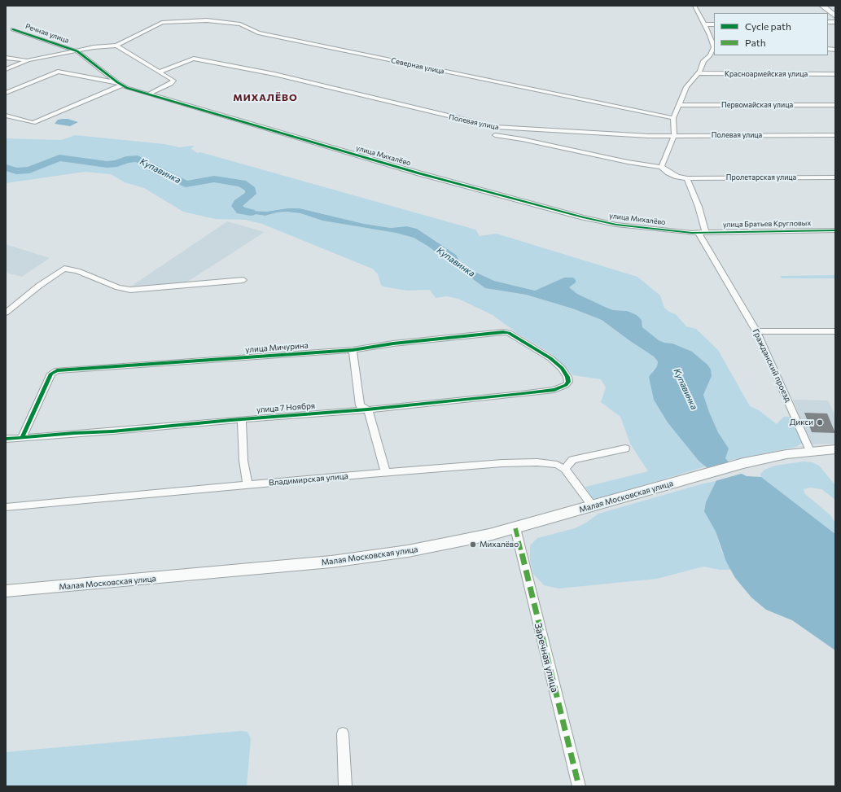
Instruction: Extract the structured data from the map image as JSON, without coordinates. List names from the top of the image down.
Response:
{
  "streets": {
    "main road": ["Малая Московская улица"],
    "street": [
      "Речная улица",
      "Северная улица",
      "Красноармейская улица",
      "Первомайская улица",
      "Полевая улица",
      "улица Михалёво",
      "Пролетарская улица",
      "улица Братьев Кругловых",
      "улица Мичурина",
      "Гражданский проезд",
      "улица 7 Ноября",
      "Владимирская улица",
      "Заречная улица"
    ]
  },
  "crossings": [
    ["Речная улица", "улица Михалёво"],
    ["улица Михалёво", "улица Братьев Кругловых"],
    ["улица Михалёво", "Гражданский проезд"],
    ["Пролетарская улица", "Гражданский проезд"],
    ["улица Братьев Кругловых", "Гражданский проезд"],
    ["улица Мичурина", "улица 7 Ноября"],
    ["Гражданский проезд", "Малая Московская улица"],
    ["Малая Московская улица", "Заречная улица"]
  ],
  "districts": ["МИХАЛЁВО"],
  "water": ["Купавинка"],
  "places": ["Дикси", "Михалёво"],
  "legend": ["Cycle path", "Path"]
}
